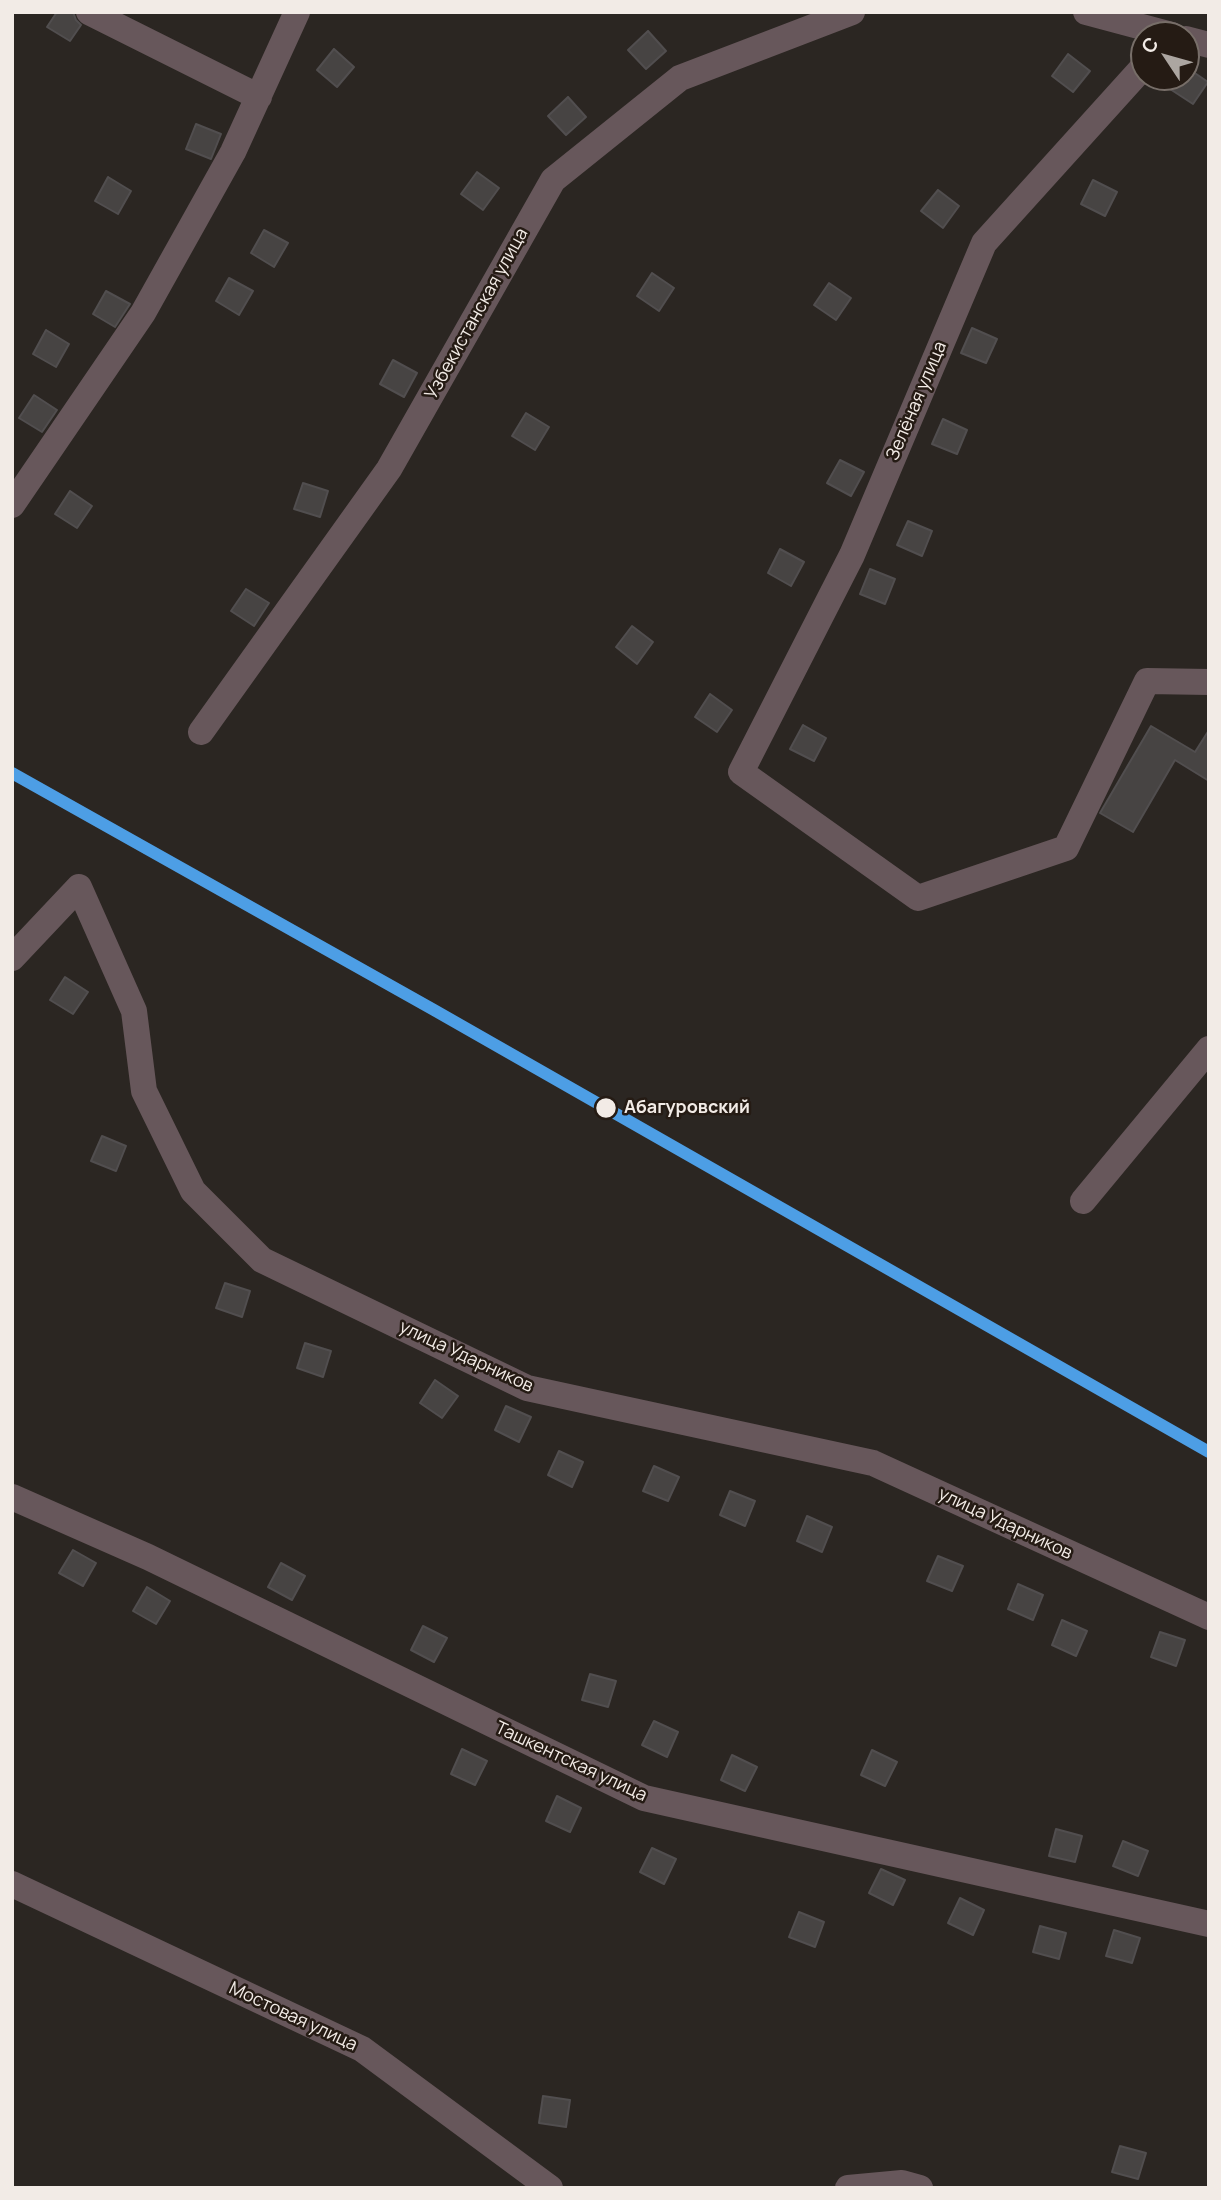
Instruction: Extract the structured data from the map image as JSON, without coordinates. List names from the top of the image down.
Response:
{
  "streets": {
    "street": [
      "Узбекистанская улица",
      "Зелёная улица",
      "улица Ударников",
      "Ташкентская улица",
      "Мостовая улица"
    ]
  },
  "places": ["Абагуровский"],
  "north": "top left"
}
